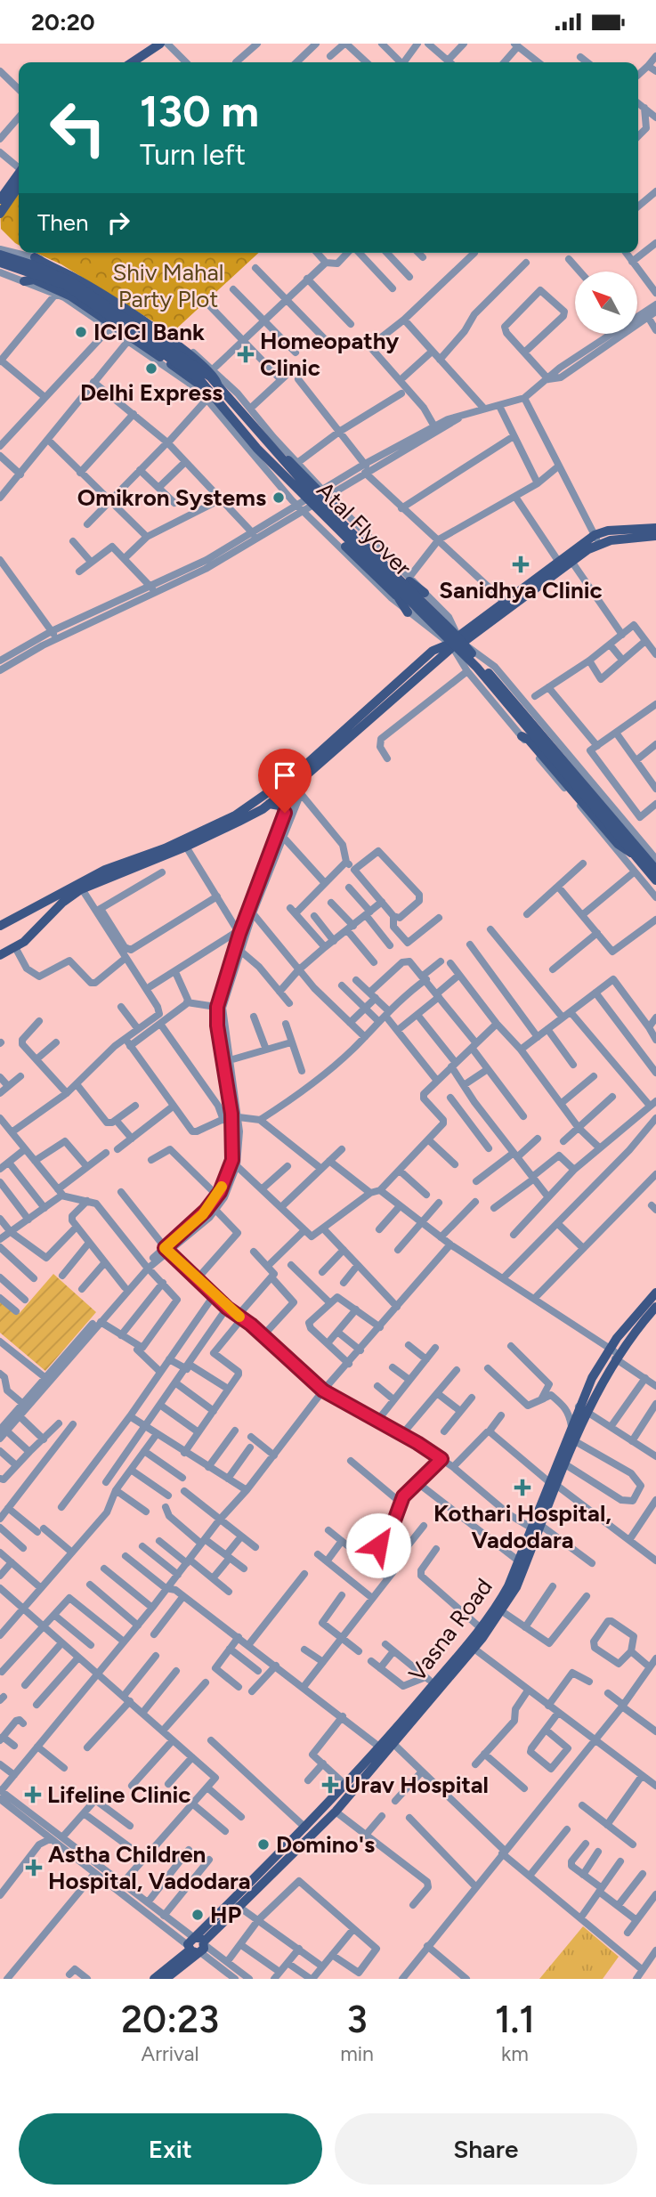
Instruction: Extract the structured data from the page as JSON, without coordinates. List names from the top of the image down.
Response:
{
  "streets": {
    "main road": ["Atal Flyover", "Vasna Road"]
  },
  "parks": ["Shiv Mahal Party Plot"],
  "places": {
    "other": [
      "ICICI Bank",
      "Delhi Express",
      "Omikron Systems",
      "Domino's",
      "HP"
    ],
    "health": [
      "Homeopathy Clinic",
      "Sanidhya Clinic",
      "Kothari Hospital, Vadodara",
      "Urav Hospital",
      "Lifeline Clinic",
      "Astha Children Hospital, Vadodara"
    ]
  },
  "north": "top left",
  "page": {
    "status": "20:20",
    "turn": ["130 m", "Turn left"],
    "then": "Then",
    "eta": [
      "20:23",
      "Arrival",
      "3",
      "min",
      "1.1",
      "km"
    ],
    "buttons": ["Exit", "Share"]
  }
}
